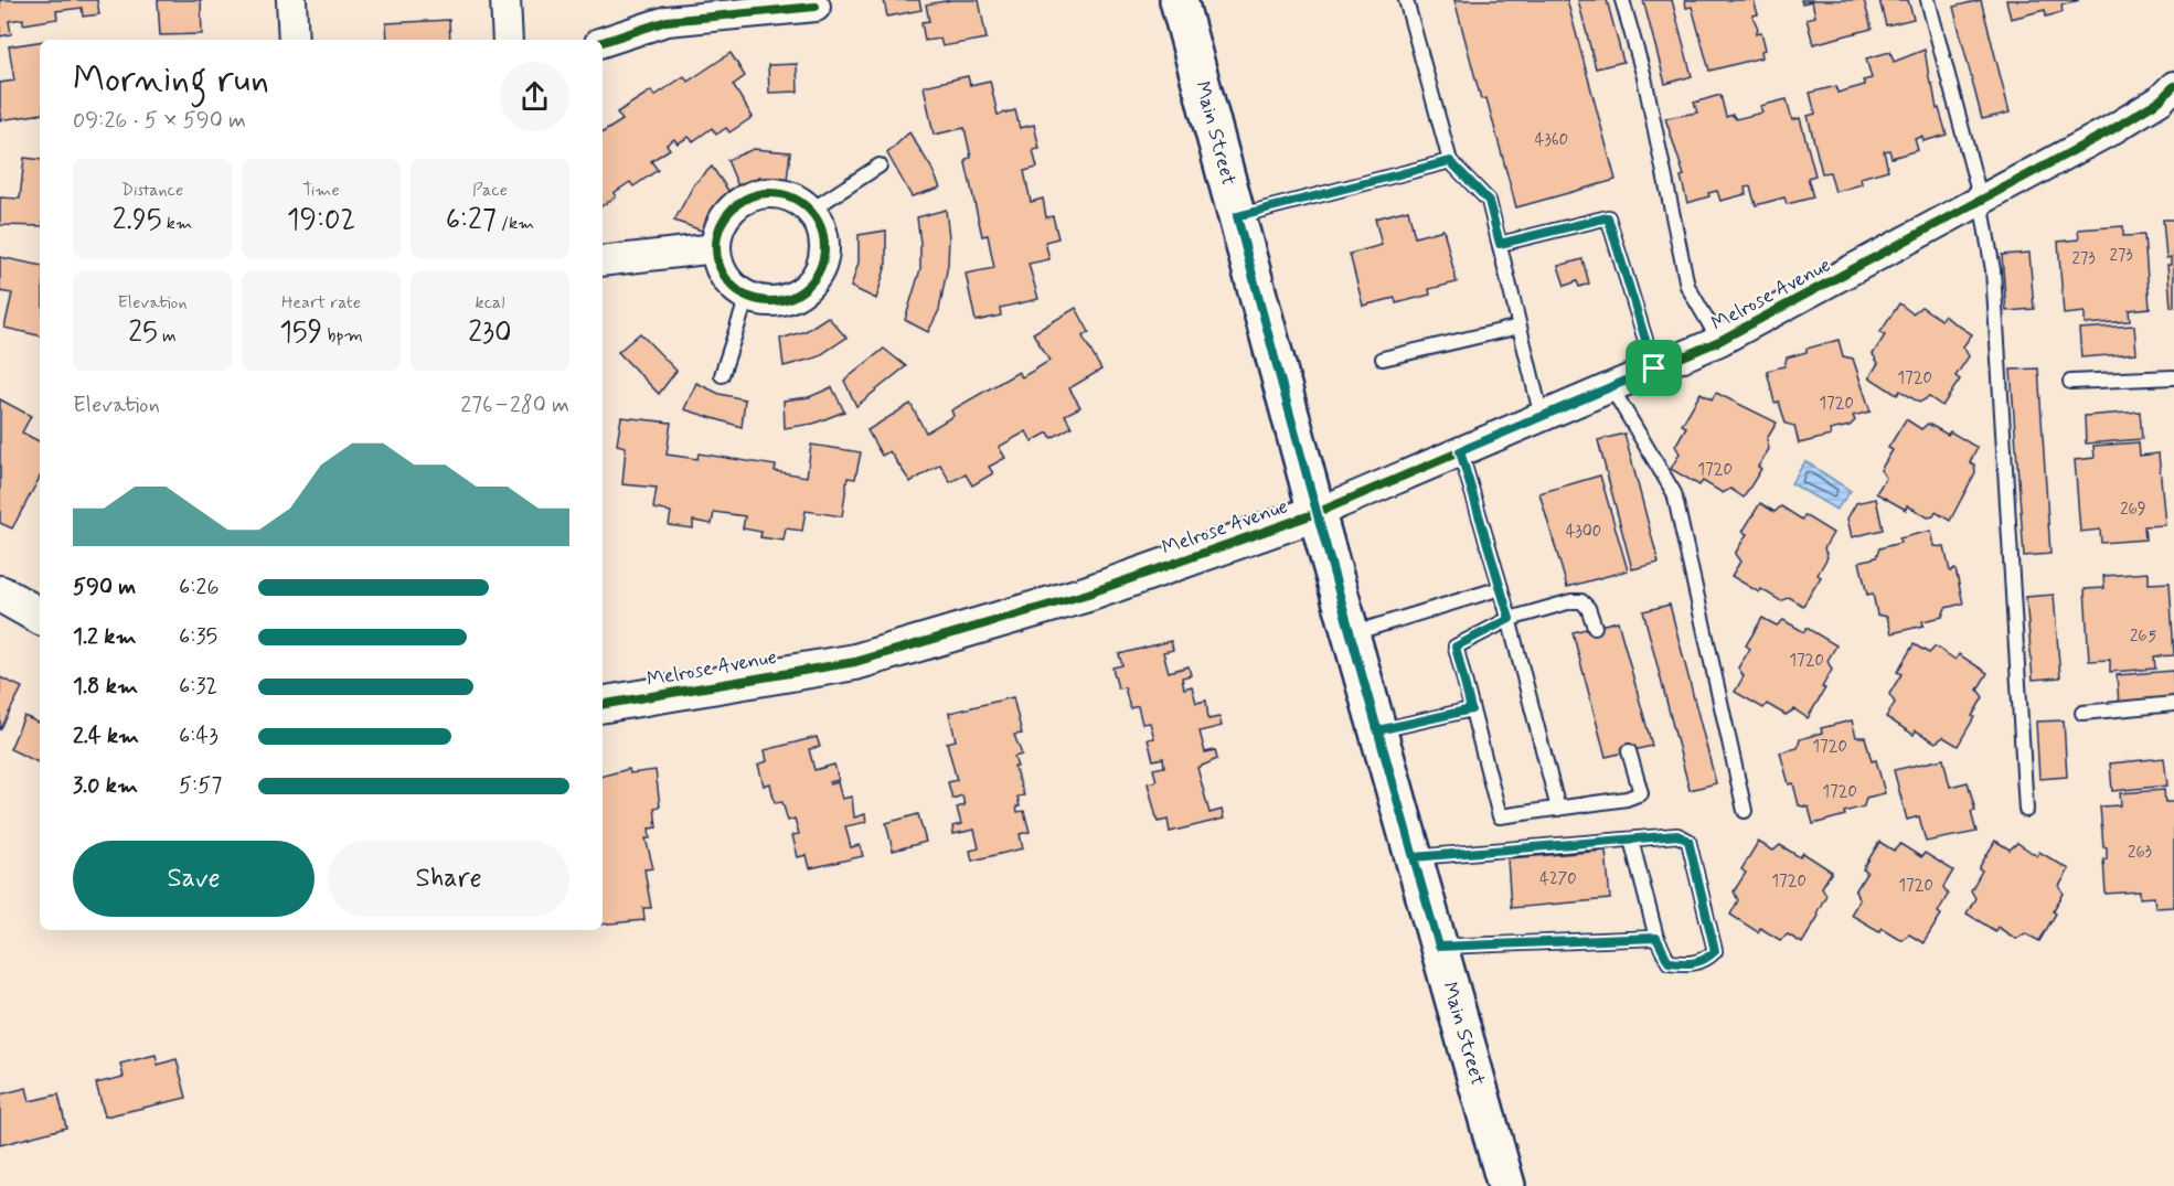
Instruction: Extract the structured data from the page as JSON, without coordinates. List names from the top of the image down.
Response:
{
  "streets": {
    "main road": ["Main Street"],
    "street": ["Melrose Avenue"]
  },
  "crossings": [
    ["Main Street", "Melrose Avenue"]
  ],
  "house_numbers": [
    "4360",
    "273",
    "273",
    "1720",
    "1720",
    "1720",
    "269",
    "4300",
    "265",
    "1720",
    "1720",
    "1720",
    "263",
    "4270",
    "1720",
    "1720"
  ],
  "page": {
    "heading": ["Morning run", "09:26 · 5 × 590 m"],
    "stats": [
      ["Distance", "2.95 km"],
      ["Time", "19:02"],
      ["Pace", "6:27 /km"],
      ["Elevation", "25 m"],
      ["Heart rate", "159 bpm"],
      ["kcal", "230"]
    ],
    "chart": ["Elevation", "276–280 m"],
    "list": [
      {
        "name": "590 m",
        "note": "6:26"
      },
      {
        "name": "1.2 km",
        "note": "6:35"
      },
      {
        "name": "1.8 km",
        "note": "6:32"
      },
      {
        "name": "2.4 km",
        "note": "6:43"
      },
      {
        "name": "3.0 km",
        "note": "5:57"
      }
    ],
    "buttons": ["Save", "Share"]
  }
}
